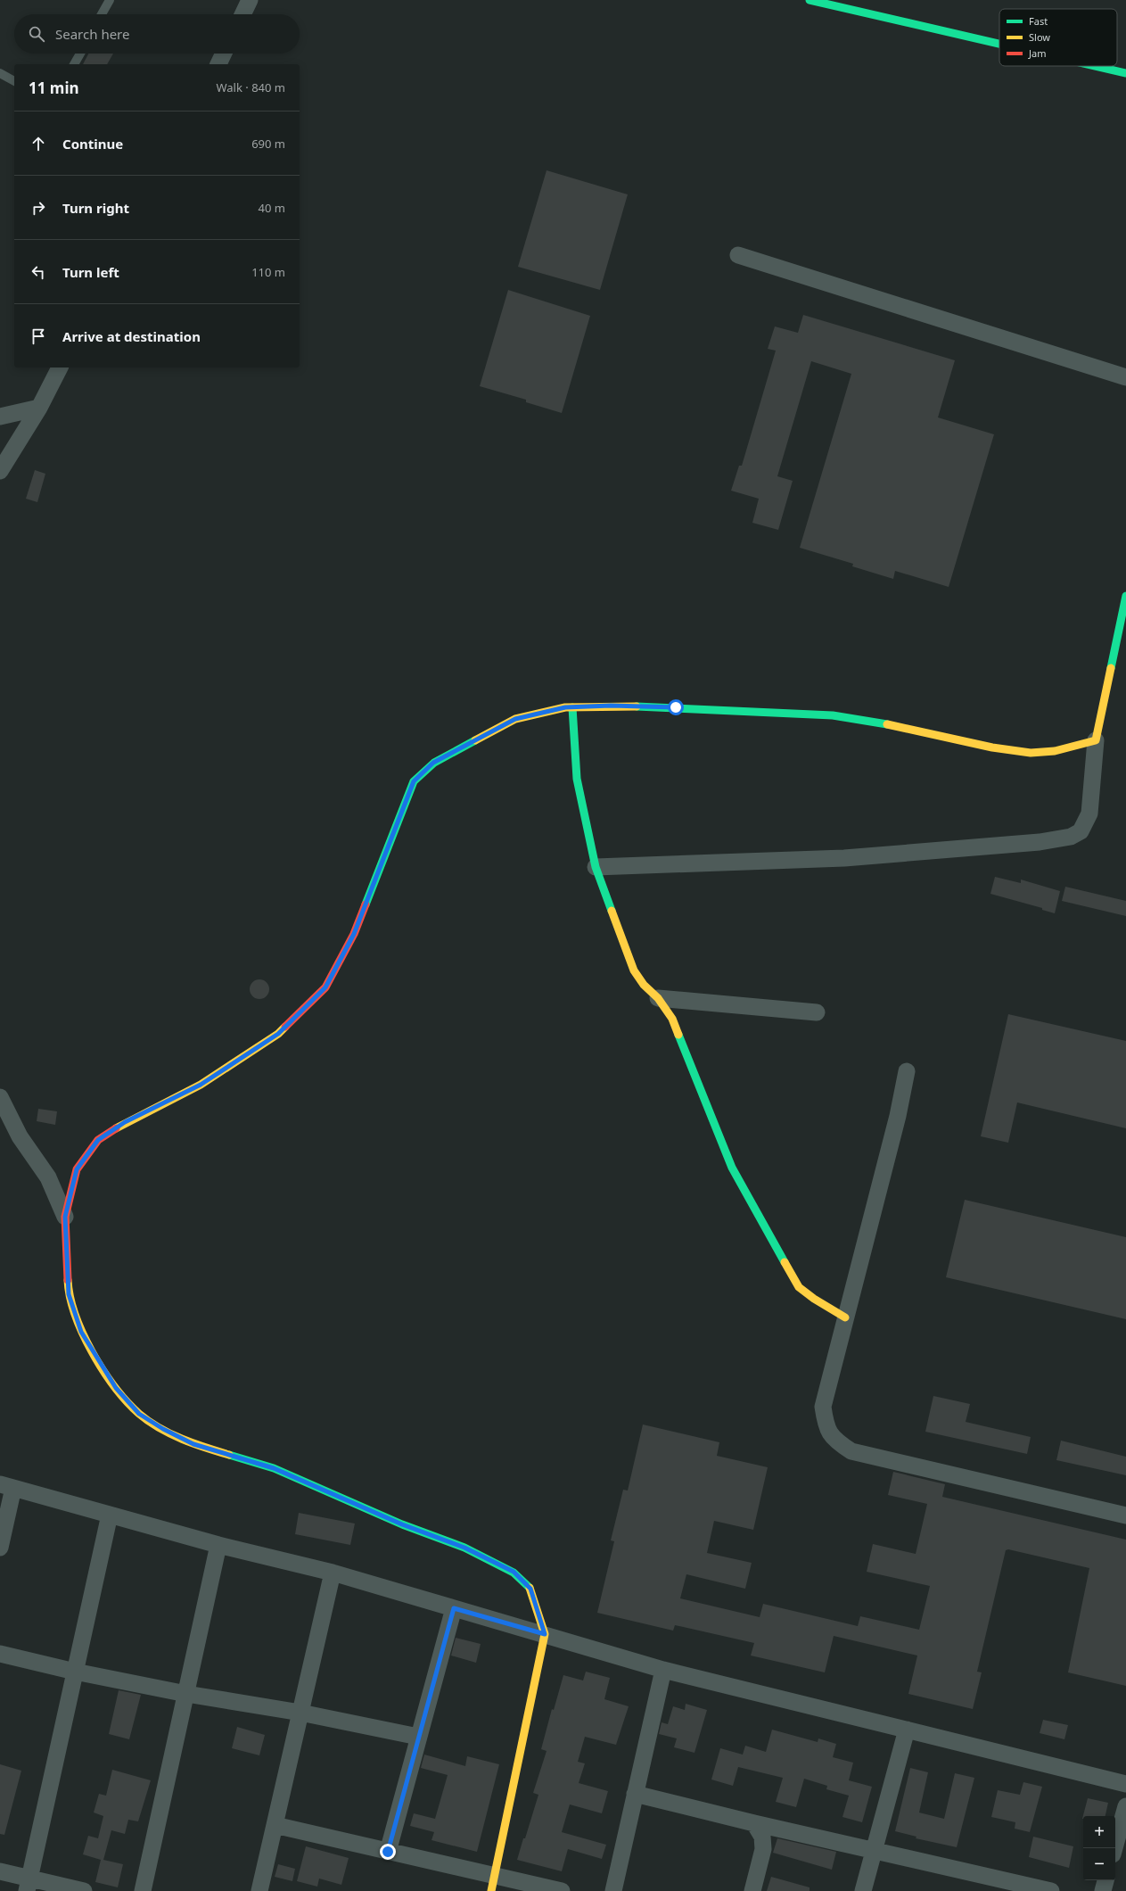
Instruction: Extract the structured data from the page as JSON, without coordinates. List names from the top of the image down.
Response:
{
  "legend": ["Fast", "Slow", "Jam"],
  "page": {
    "search": "Search here",
    "heading": ["11 min", "Walk · 840 m"],
    "list": [
      ["Continue", "690 m"],
      ["Turn right", "40 m"],
      ["Turn left", "110 m"],
      "Arrive at destination"
    ],
    "map_buttons": ["+", "−"]
  }
}
